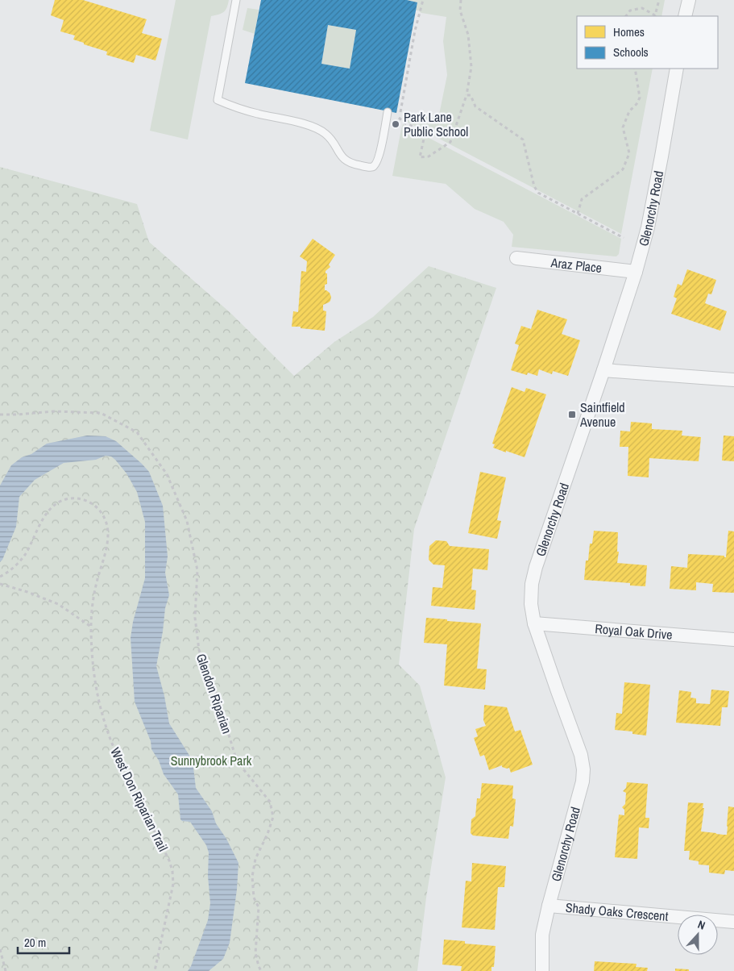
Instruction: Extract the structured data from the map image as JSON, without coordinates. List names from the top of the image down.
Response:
{
  "streets": {
    "street": [
      "Glenorchy Road",
      "Araz Place",
      "Royal Oak Drive",
      "Shady Oaks Crescent"
    ],
    "path": ["Glendon Riparian", "West Don Riparian Trail"]
  },
  "crossings": [
    ["Glenorchy Road", "Araz Place"],
    ["Glenorchy Road", "Royal Oak Drive"],
    ["Glenorchy Road", "Shady Oaks Crescent"]
  ],
  "parks": ["Sunnybrook Park"],
  "places": {
    "other": ["Park Lane Public School"],
    "transit": ["Saintfield Avenue"]
  },
  "legend": ["Homes", "Schools"],
  "scale_bar": "20 m",
  "north": "top"
}
